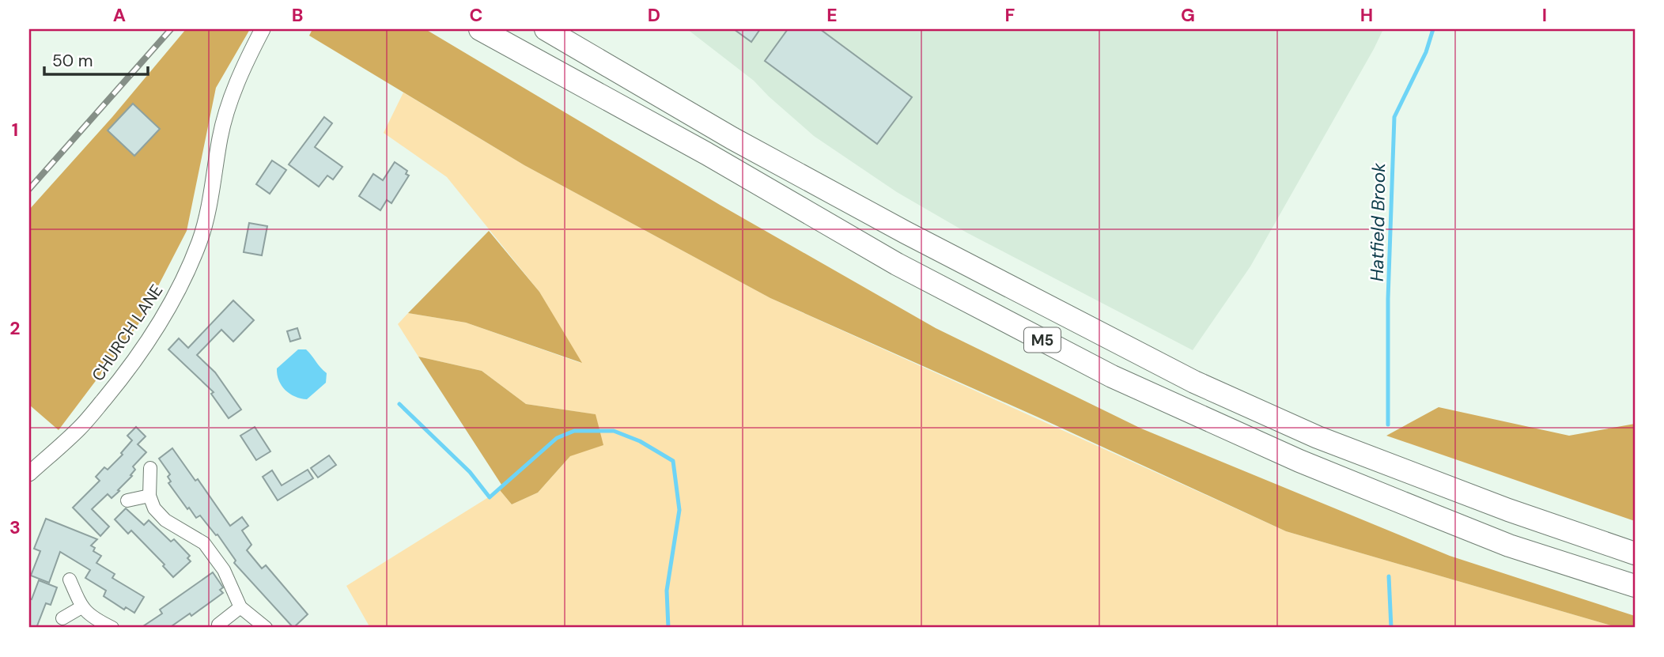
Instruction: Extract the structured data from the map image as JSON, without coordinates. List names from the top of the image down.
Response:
{
  "streets": {
    "highway": ["M5"],
    "street": ["CHURCH LANE"]
  },
  "water": ["Hatfield Brook"],
  "scale_bar": "50 m",
  "grid": {
    "columns": [
      "A",
      "B",
      "C",
      "D",
      "E",
      "F",
      "G",
      "H",
      "I"
    ],
    "rows": ["1", "2", "3"]
  }
}
